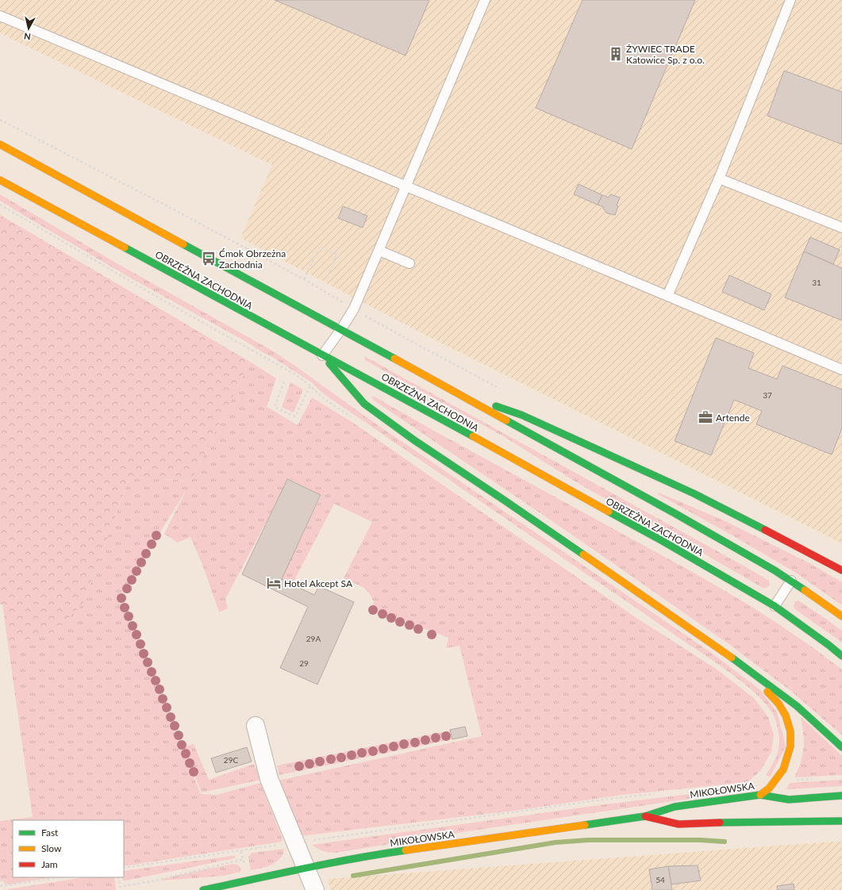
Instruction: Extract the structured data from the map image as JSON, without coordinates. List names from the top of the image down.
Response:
{
  "streets": {
    "street": ["OBRZEŻNA ZACHODNIA", "MIKOŁOWSKA"]
  },
  "places": {
    "building": ["ŻYWIEC TRADE Katowice Sp. z o.o."],
    "bus stop": ["Ćmok Obrzeżna Zachodnia"],
    "office": ["Artende"],
    "hotel": ["Hotel Akcept SA"]
  },
  "house_numbers": [
    "31",
    "37",
    "29A",
    "29",
    "29C",
    "54"
  ],
  "legend": ["Fast", "Slow", "Jam"],
  "north": "bottom"
}
